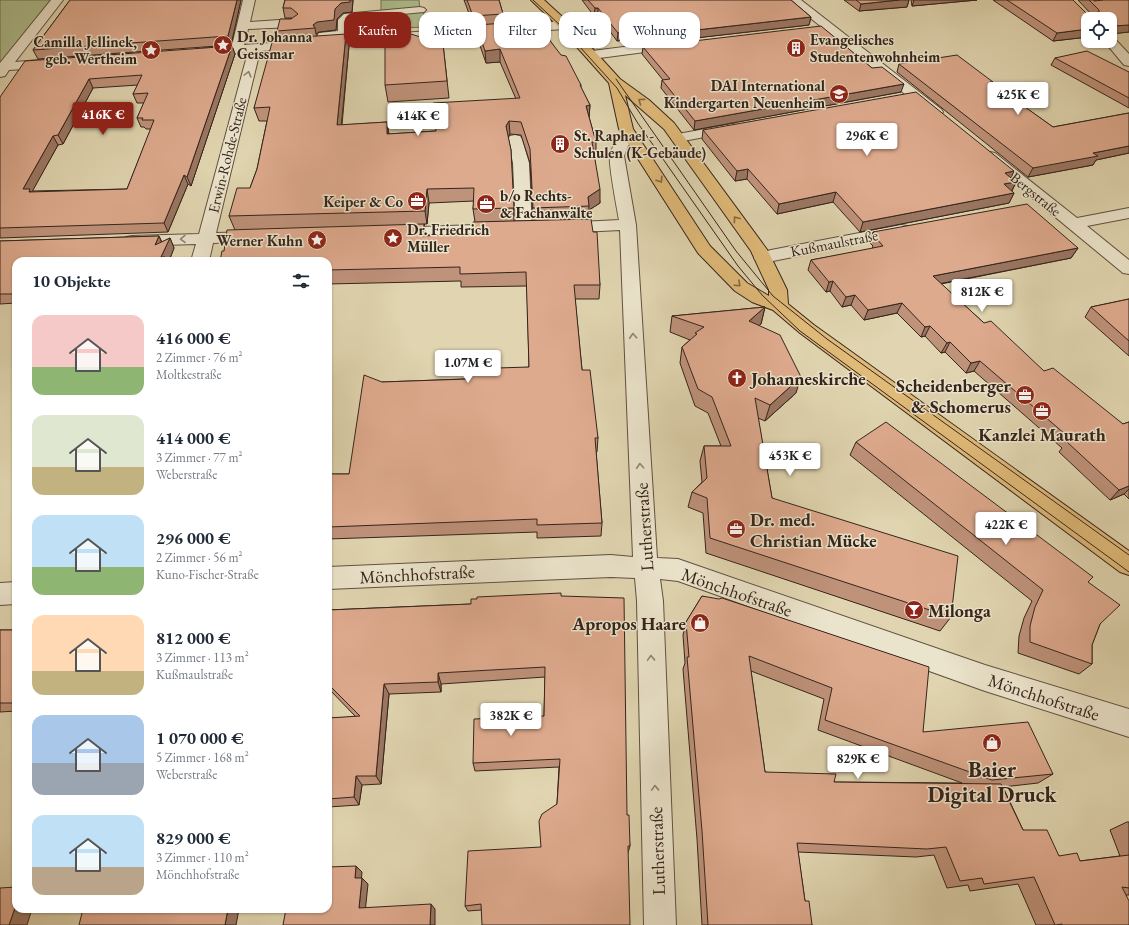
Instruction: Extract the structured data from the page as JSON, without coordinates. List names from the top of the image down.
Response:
{
  "streets": {
    "street": [
      "Erwin-Rohde-Straße",
      "Bergstraße",
      "Kußmaulstraße",
      "Lutherstraße",
      "Mönchhofstraße"
    ]
  },
  "crossings": [
    ["Lutherstraße", "Mönchhofstraße"]
  ],
  "one_way": ["Erwin-Rohde-Straße", "Lutherstraße"],
  "places": {
    "place": [
      "Dr. Johanna Geissmar",
      "Camilla Jellinek, geb. Wertheim",
      "Dr. Friedrich Müller",
      "Werner Kuhn"
    ],
    "building": ["Evangelisches Studentenwohnheim", "St. Raphael - Schulen (K-Gebäude)"],
    "school or university": ["DAI International Kindergarten Neuenheim"],
    "office": [
      "Keiper & Co",
      "b/o Rechts- & Fachanwälte",
      "Scheidenberger & Schomerus",
      "Kanzlei Maurath",
      "Dr. med. Christian Mücke"
    ],
    "church": ["Johanneskirche"],
    "bar": ["Milonga"],
    "shop": ["Apropos Haare", "Baier Digital Druck"]
  },
  "page": {
    "chip": [
      "Kaufen",
      "Mieten",
      "Filter",
      "Neu",
      "Wohnung"
    ],
    "price": [
      "425K €",
      "416K €",
      "414K €",
      "296K €",
      "812K €",
      "1.07M €",
      "453K €",
      "422K €",
      "382K €",
      "829K €"
    ],
    "heading": "10 Objekte",
    "list": [
      {
        "name": "416 000 €",
        "note": "2 Zimmer · 76 m² · Moltkestraße"
      },
      {
        "name": "414 000 €",
        "note": "3 Zimmer · 77 m² · Weberstraße"
      },
      {
        "name": "296 000 €",
        "note": "2 Zimmer · 56 m² · Kuno-Fischer-Straße"
      },
      {
        "name": "812 000 €",
        "note": "3 Zimmer · 113 m² · Kußmaulstraße"
      },
      {
        "name": "1 070 000 €",
        "note": "5 Zimmer · 168 m² · Weberstraße"
      },
      {
        "name": "829 000 €",
        "note": "3 Zimmer · 110 m² · Mönchhofstraße"
      }
    ]
  }
}
